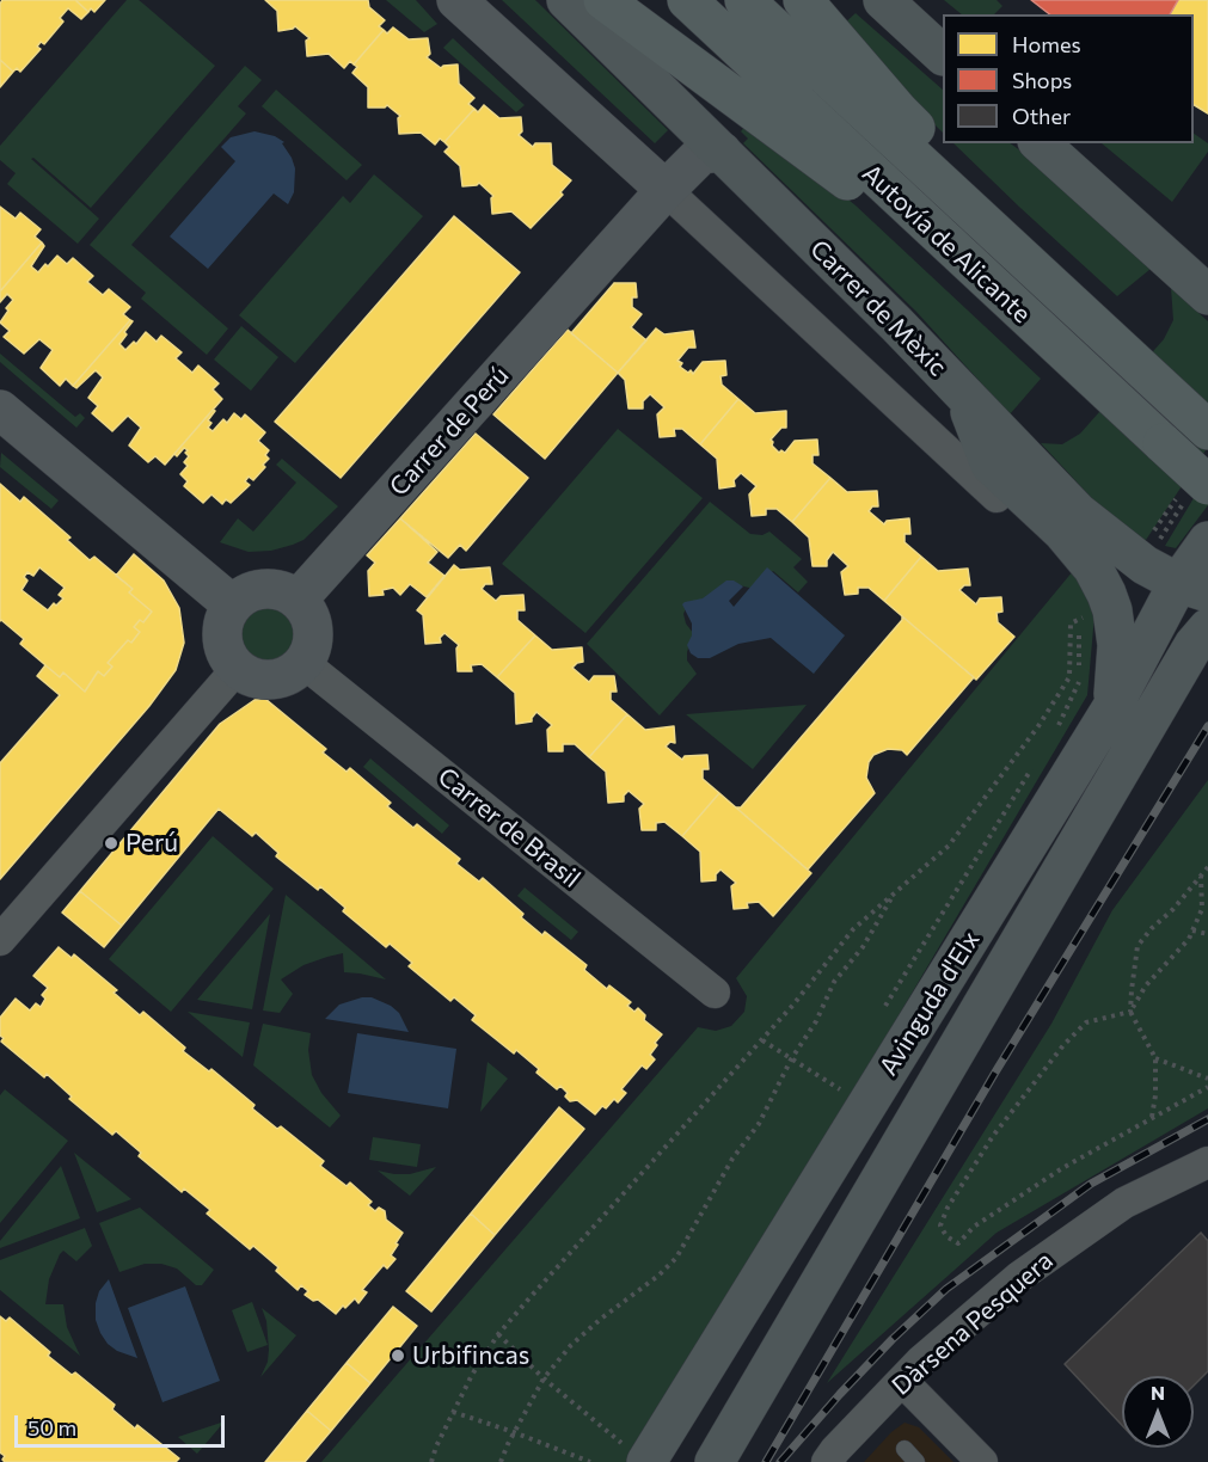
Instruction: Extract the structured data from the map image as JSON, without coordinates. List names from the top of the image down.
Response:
{
  "streets": {
    "highway": ["Autovía de Alicante"],
    "main road": ["Carrer de Mèxic", "Avinguda d'Elx"],
    "street": ["Carrer de Perú", "Carrer de Brasil", "Dàrsena Pesquera"]
  },
  "crossings": [
    ["Carrer de Mèxic", "Carrer de Perú"],
    ["Carrer de Mèxic", "Avinguda d'Elx"],
    ["Carrer de Perú", "Carrer de Brasil"]
  ],
  "places": ["Perú", "Urbifincas"],
  "legend": ["Homes", "Shops", "Other"],
  "scale_bar": "50 m",
  "north": "top"
}
